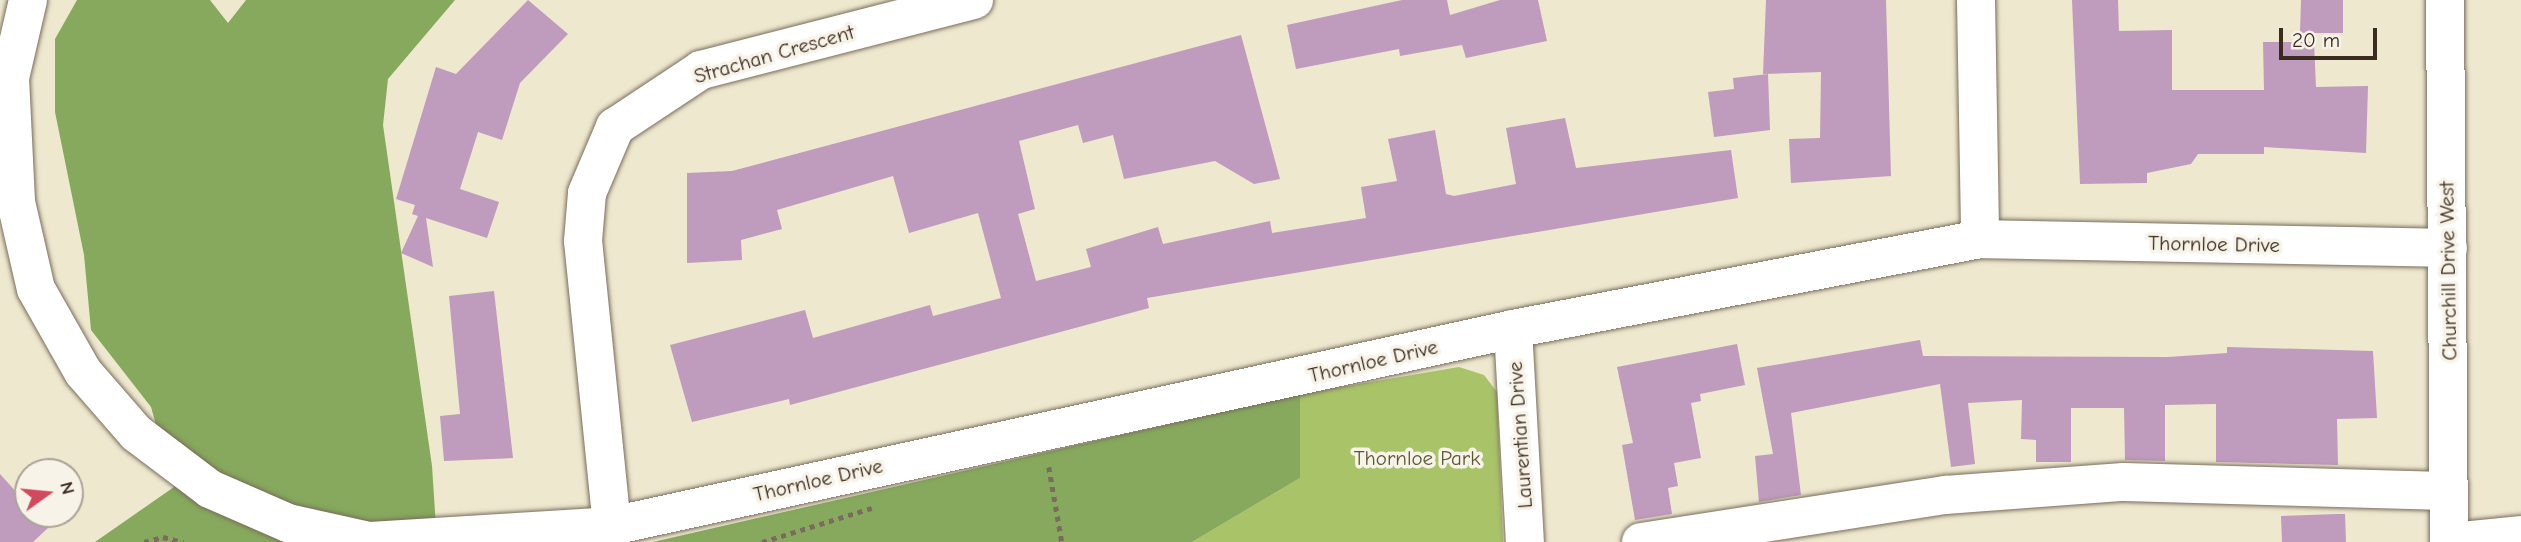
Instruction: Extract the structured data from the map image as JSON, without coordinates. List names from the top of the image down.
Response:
{
  "streets": {
    "street": [
      "Strachan Crescent",
      "Thornloe Drive",
      "Churchill Drive West",
      "Laurentian Drive"
    ]
  },
  "crossings": [
    ["Strachan Crescent", "Thornloe Drive"],
    ["Thornloe Drive", "Churchill Drive West"],
    ["Thornloe Drive", "Laurentian Drive"]
  ],
  "parks": ["Thornloe Park"],
  "scale_bar": "20 m",
  "north": "right"
}
